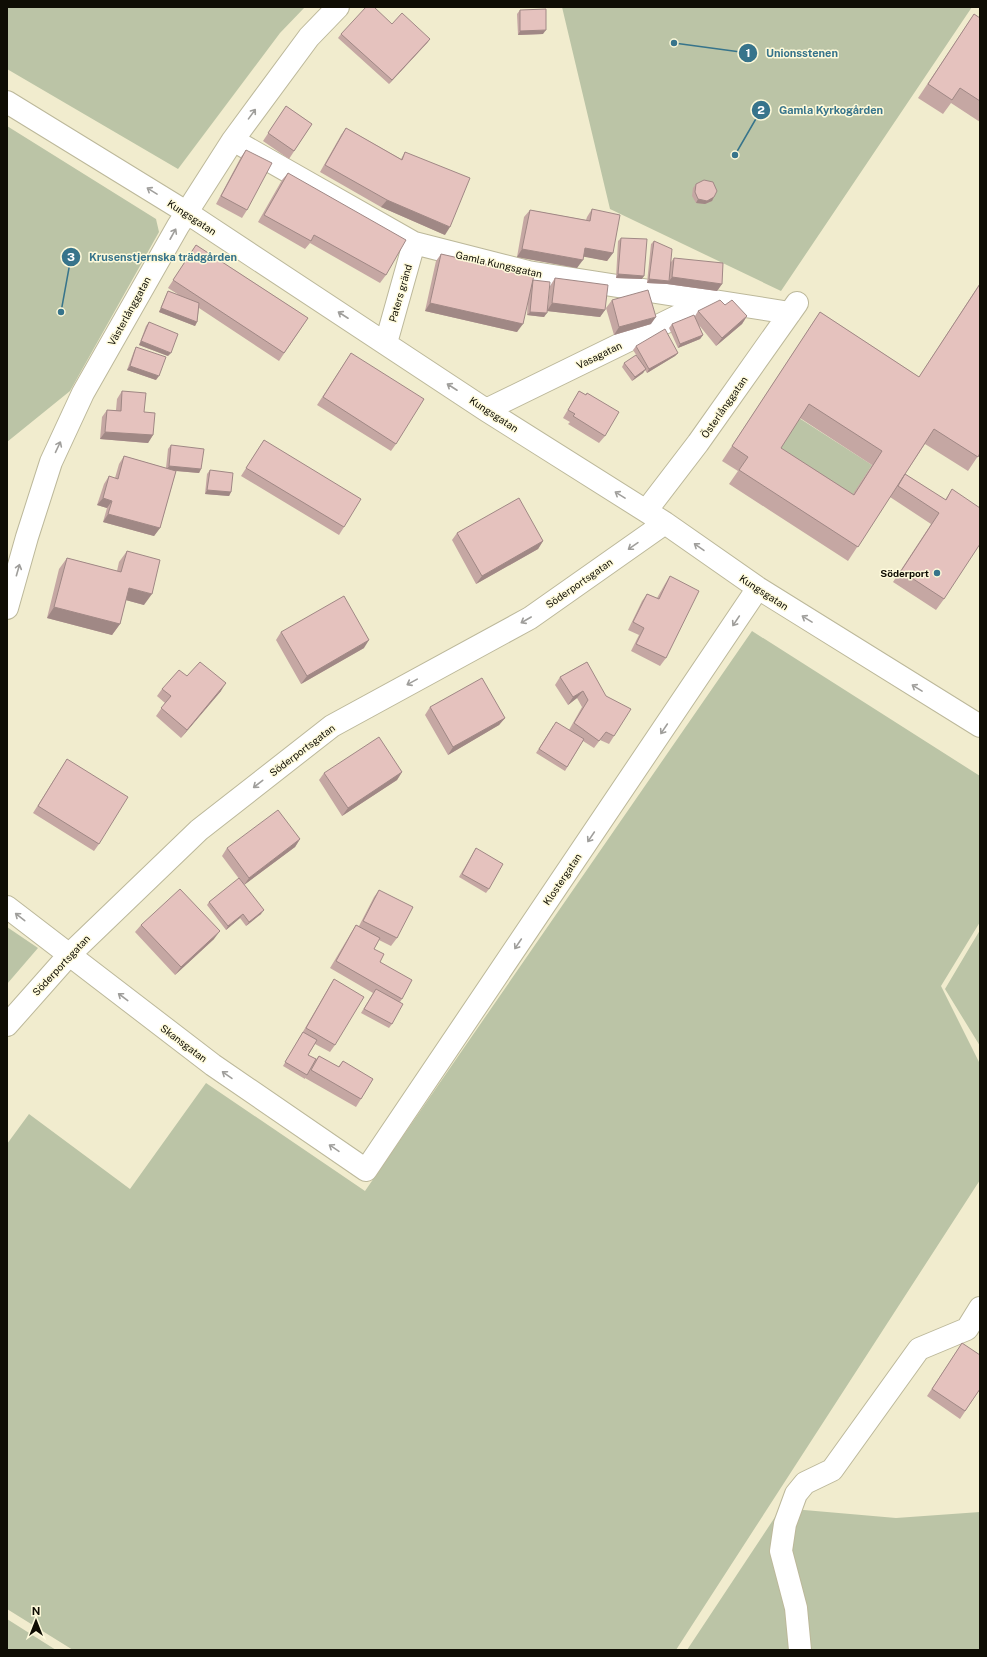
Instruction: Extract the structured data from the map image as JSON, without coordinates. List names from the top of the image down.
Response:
{
  "streets": {
    "street": [
      "Kungsgatan",
      "Gamla Kungsgatan",
      "Paters gränd",
      "Västerlånggatan",
      "Vasagatan",
      "Österlånggatan",
      "Söderportsgatan",
      "Klostergatan",
      "Skansgatan"
    ]
  },
  "crossings": [
    ["Kungsgatan", "Paters gränd"],
    ["Kungsgatan", "Västerlånggatan"],
    ["Kungsgatan", "Vasagatan"],
    ["Kungsgatan", "Österlånggatan"],
    ["Kungsgatan", "Söderportsgatan"],
    ["Kungsgatan", "Klostergatan"],
    ["Gamla Kungsgatan", "Paters gränd"],
    ["Gamla Kungsgatan", "Västerlånggatan"],
    ["Gamla Kungsgatan", "Vasagatan"],
    ["Gamla Kungsgatan", "Österlånggatan"],
    ["Söderportsgatan", "Skansgatan"],
    ["Klostergatan", "Skansgatan"]
  ],
  "one_way": [
    "Kungsgatan",
    "Västerlånggatan",
    "Söderportsgatan",
    "Klostergatan",
    "Skansgatan"
  ],
  "places": [
    "Unionsstenen",
    "Gamla Kyrkogården",
    "Krusenstjernska trädgården",
    "Söderport"
  ],
  "north": "top"
}
